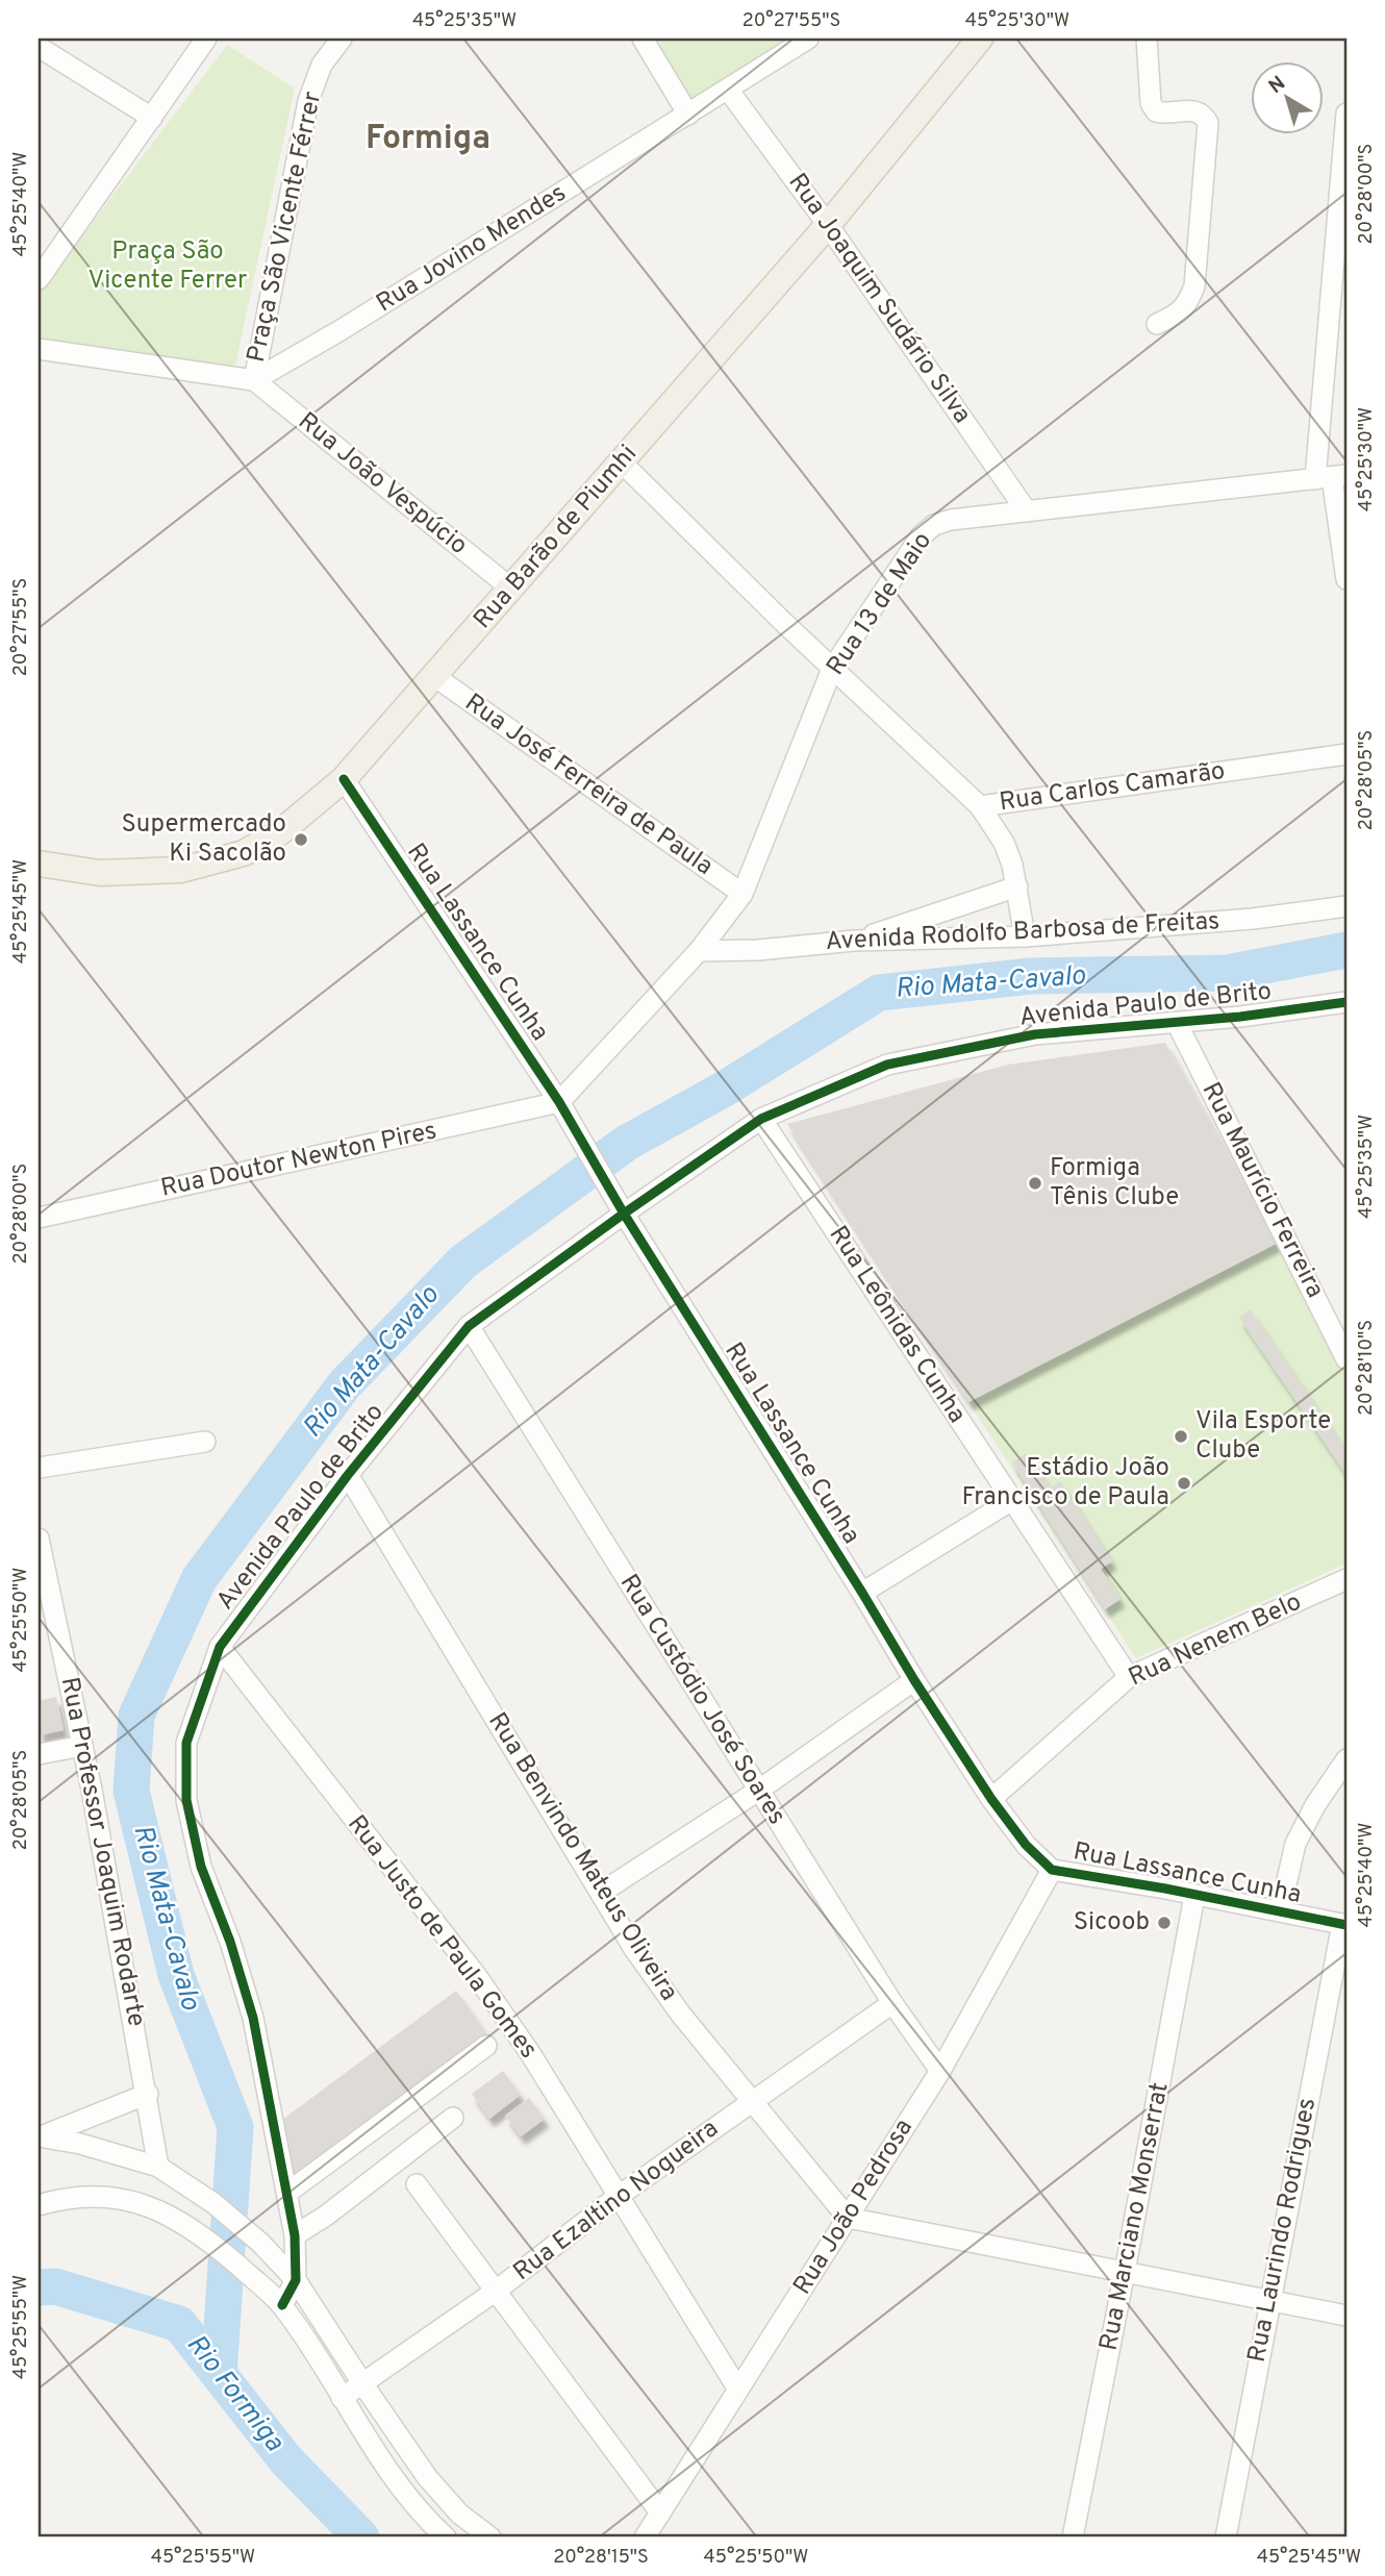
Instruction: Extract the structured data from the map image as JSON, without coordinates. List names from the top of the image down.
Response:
{
  "streets": {
    "main road": ["Rua Barão de Piumhi"],
    "street": [
      "Praça São Vicente Férrer",
      "Rua Jovino Mendes",
      "Rua Joaquim Sudário Silva",
      "Rua João Vespúcio",
      "Rua 13 de Maio",
      "Rua José Ferreira de Paula",
      "Rua Carlos Camarão",
      "Avenida Rodolfo Barbosa de Freitas",
      "Rua Lassance Cunha",
      "Avenida Paulo de Brito",
      "Rua Doutor Newton Pires",
      "Rua Maurício Ferreira",
      "Rua Leônidas Cunha",
      "Rua Nenem Belo",
      "Rua Custódio José Soares",
      "Rua Professor Joaquim Rodarte",
      "Rua Benvindo Mateus Oliveira",
      "Rua Justo de Paula Gomes",
      "Rua Ezaltino Nogueira",
      "Rua João Pedrosa",
      "Rua Marciano Monserrat",
      "Rua Laurindo Rodrigues"
    ]
  },
  "crossings": [
    ["Praça São Vicente Férrer", "Rua Jovino Mendes"],
    ["Praça São Vicente Férrer", "Rua João Vespúcio"],
    ["Rua Jovino Mendes", "Rua Joaquim Sudário Silva"],
    ["Rua Jovino Mendes", "Rua João Vespúcio"],
    ["Rua Joaquim Sudário Silva", "Rua Barão de Piumhi"],
    ["Rua Joaquim Sudário Silva", "Rua 13 de Maio"],
    ["Rua João Vespúcio", "Rua Barão de Piumhi"],
    ["Rua Barão de Piumhi", "Rua José Ferreira de Paula"],
    ["Rua Barão de Piumhi", "Rua Carlos Camarão"],
    ["Rua Barão de Piumhi", "Rua Lassance Cunha"],
    ["Rua 13 de Maio", "Rua José Ferreira de Paula"],
    ["Rua 13 de Maio", "Rua Carlos Camarão"],
    ["Rua 13 de Maio", "Avenida Rodolfo Barbosa de Freitas"],
    ["Rua 13 de Maio", "Rua Lassance Cunha"],
    ["Rua 13 de Maio", "Rua Doutor Newton Pires"],
    ["Rua Lassance Cunha", "Avenida Paulo de Brito"],
    ["Rua Lassance Cunha", "Rua Doutor Newton Pires"],
    ["Rua Lassance Cunha", "Rua Nenem Belo"],
    ["Rua Lassance Cunha", "Rua João Pedrosa"],
    ["Rua Lassance Cunha", "Rua Marciano Monserrat"],
    ["Rua Lassance Cunha", "Rua Laurindo Rodrigues"],
    ["Avenida Paulo de Brito", "Rua Maurício Ferreira"],
    ["Avenida Paulo de Brito", "Rua Leônidas Cunha"],
    ["Avenida Paulo de Brito", "Rua Custódio José Soares"],
    ["Avenida Paulo de Brito", "Rua Benvindo Mateus Oliveira"],
    ["Avenida Paulo de Brito", "Rua Justo de Paula Gomes"],
    ["Rua Leônidas Cunha", "Rua Nenem Belo"],
    ["Rua Custódio José Soares", "Rua Ezaltino Nogueira"],
    ["Rua Custódio José Soares", "Rua João Pedrosa"],
    ["Rua Benvindo Mateus Oliveira", "Rua Ezaltino Nogueira"],
    ["Rua Benvindo Mateus Oliveira", "Rua João Pedrosa"],
    ["Rua Justo de Paula Gomes", "Rua Ezaltino Nogueira"],
    ["Rua Justo de Paula Gomes", "Rua João Pedrosa"]
  ],
  "districts": ["Formiga"],
  "water": ["Rio Mata-Cavalo", "Rio Formiga"],
  "parks": ["Praça São Vicente Ferrer"],
  "places": [
    "Supermercado Ki Sacolão",
    "Formiga Tênis Clube",
    "Vila Esporte Clube",
    "Estádio João Francisco de Paula",
    "Sicoob"
  ],
  "north": "top left",
  "coordinates": [
    "45°25'35\"W",
    "20°27'55\"S",
    "45°25'30\"W",
    "20°28'00\"S",
    "45°25'40\"W",
    "20°28'05\"S",
    "45°25'45\"W",
    "20°28'10\"S",
    "45°25'50\"W",
    "45°25'55\"W",
    "20°28'15\"S"
  ]
}
